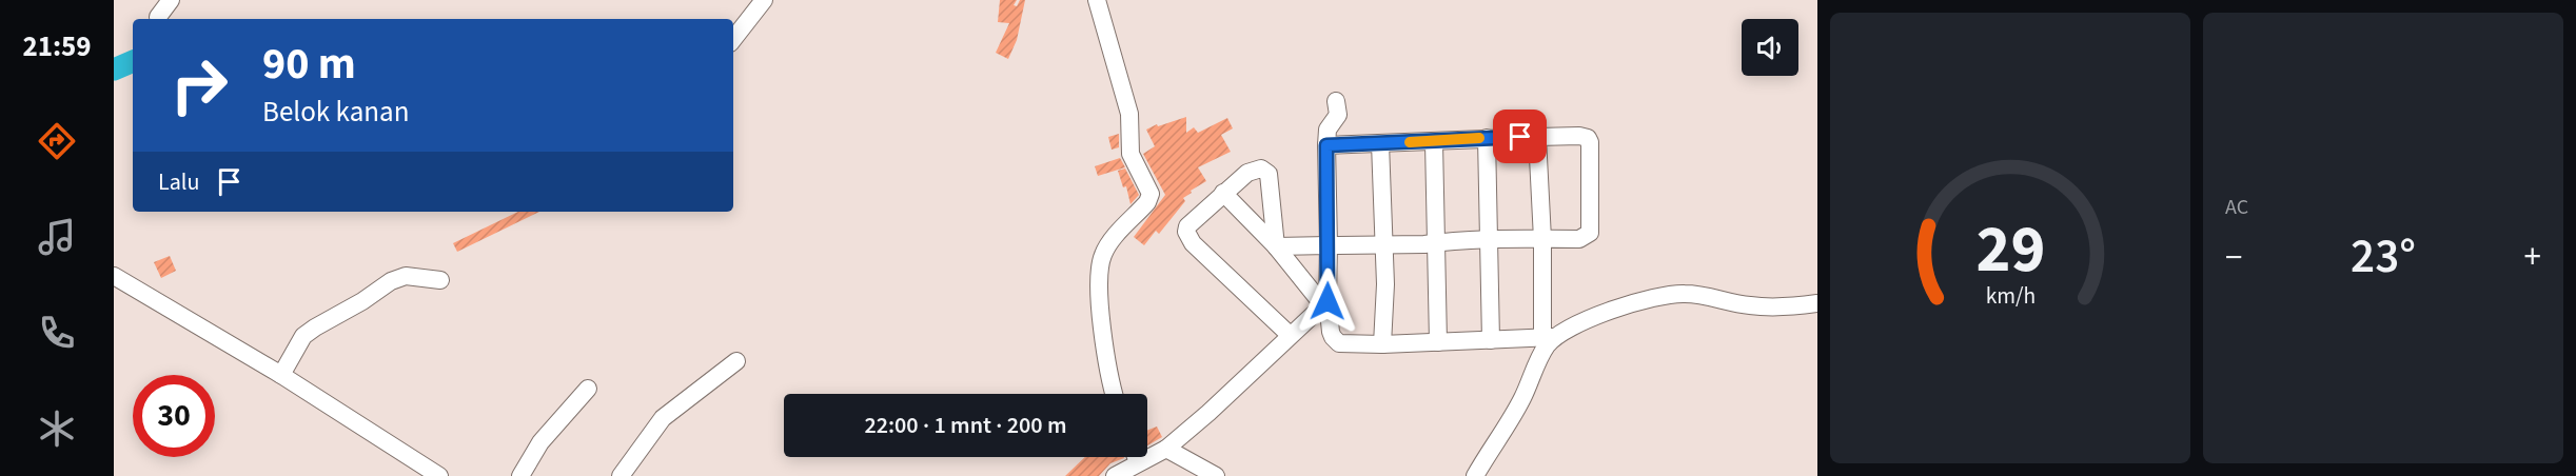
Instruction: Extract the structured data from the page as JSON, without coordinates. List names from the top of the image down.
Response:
{
  "page": {
    "tabs": "21:59",
    "tile": "AC",
    "turn": ["90 m", "Belok kanan"],
    "then": "Lalu",
    "heat": ["−", "23°", "+"],
    "limit": "30",
    "trip": "22:00 · 1 mnt · 200 m",
    "gauge": ["29", "km/h"]
  }
}
